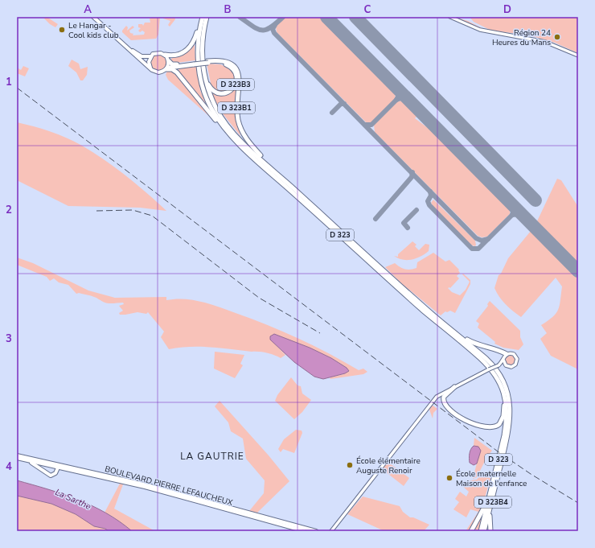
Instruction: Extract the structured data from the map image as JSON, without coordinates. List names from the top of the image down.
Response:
{
  "streets": {
    "highway": [
      "D 323B3",
      "D 323B1",
      "D 323",
      "D 323B4"
    ],
    "main road": ["BOULEVARD PIERRE LEFAUCHEUX"]
  },
  "crossings": [
    ["D 323B3", "D 323B1"],
    ["D 323B3", "D 323"],
    ["D 323B1", "D 323"],
    ["D 323", "D 323B4"]
  ],
  "districts": ["LA GAUTRIE"],
  "water": ["La Sarthe"],
  "places": [
    "Le Hangar - Cool kids club",
    "Région 24 Heures du Mans",
    "École élémentaire Auguste Renoir",
    "École maternelle Maison de l'enfance"
  ],
  "grid": {
    "columns": [
      "A",
      "B",
      "C",
      "D"
    ],
    "rows": [
      "1",
      "2",
      "3",
      "4"
    ]
  }
}
